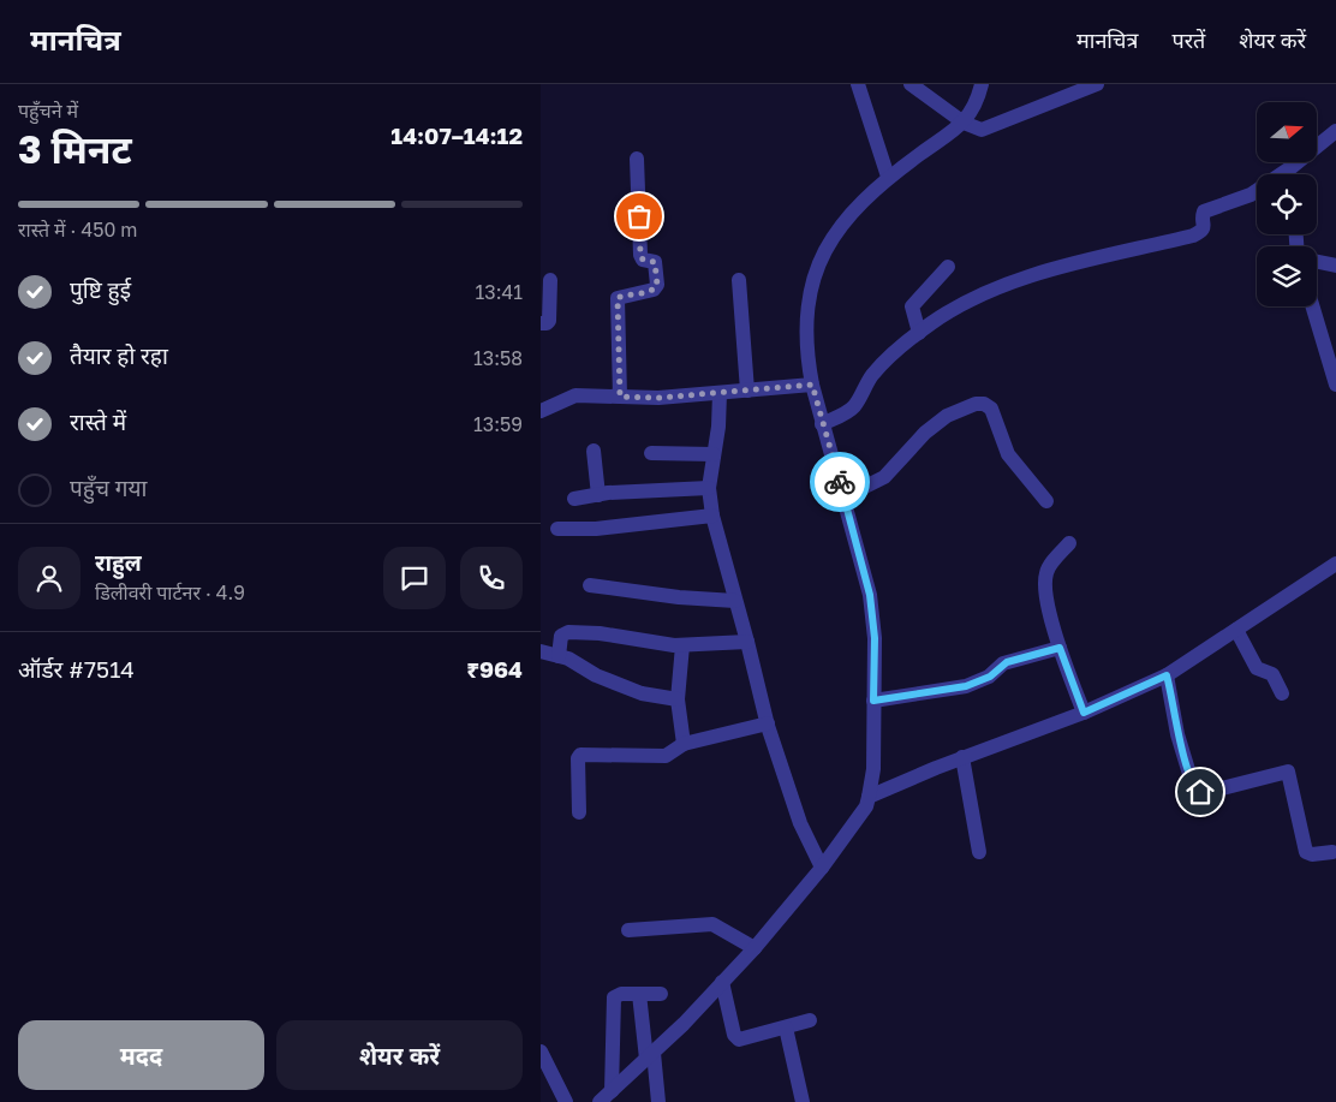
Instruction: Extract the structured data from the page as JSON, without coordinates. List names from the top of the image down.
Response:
{
  "north": "right",
  "page": {
    "header": "मानचित्र",
    "nav": ["मानचित्र", "परतें", "शेयर करें"],
    "heading": ["3 मिनट", "पहुँचने में", "14:07–14:12"],
    "panel": [
      "राहुल",
      "डिलीवरी पार्टनर · 4.9",
      "ऑर्डर #7514",
      "₹964"
    ],
    "bar": "रास्ते में · 450 m",
    "list": [
      ["पुष्टि हुई", "13:41"],
      ["तैयार हो रहा", "13:58"],
      ["रास्ते में", "13:59"],
      "पहुँच गया"
    ],
    "buttons": ["मदद", "शेयर करें"]
  }
}
